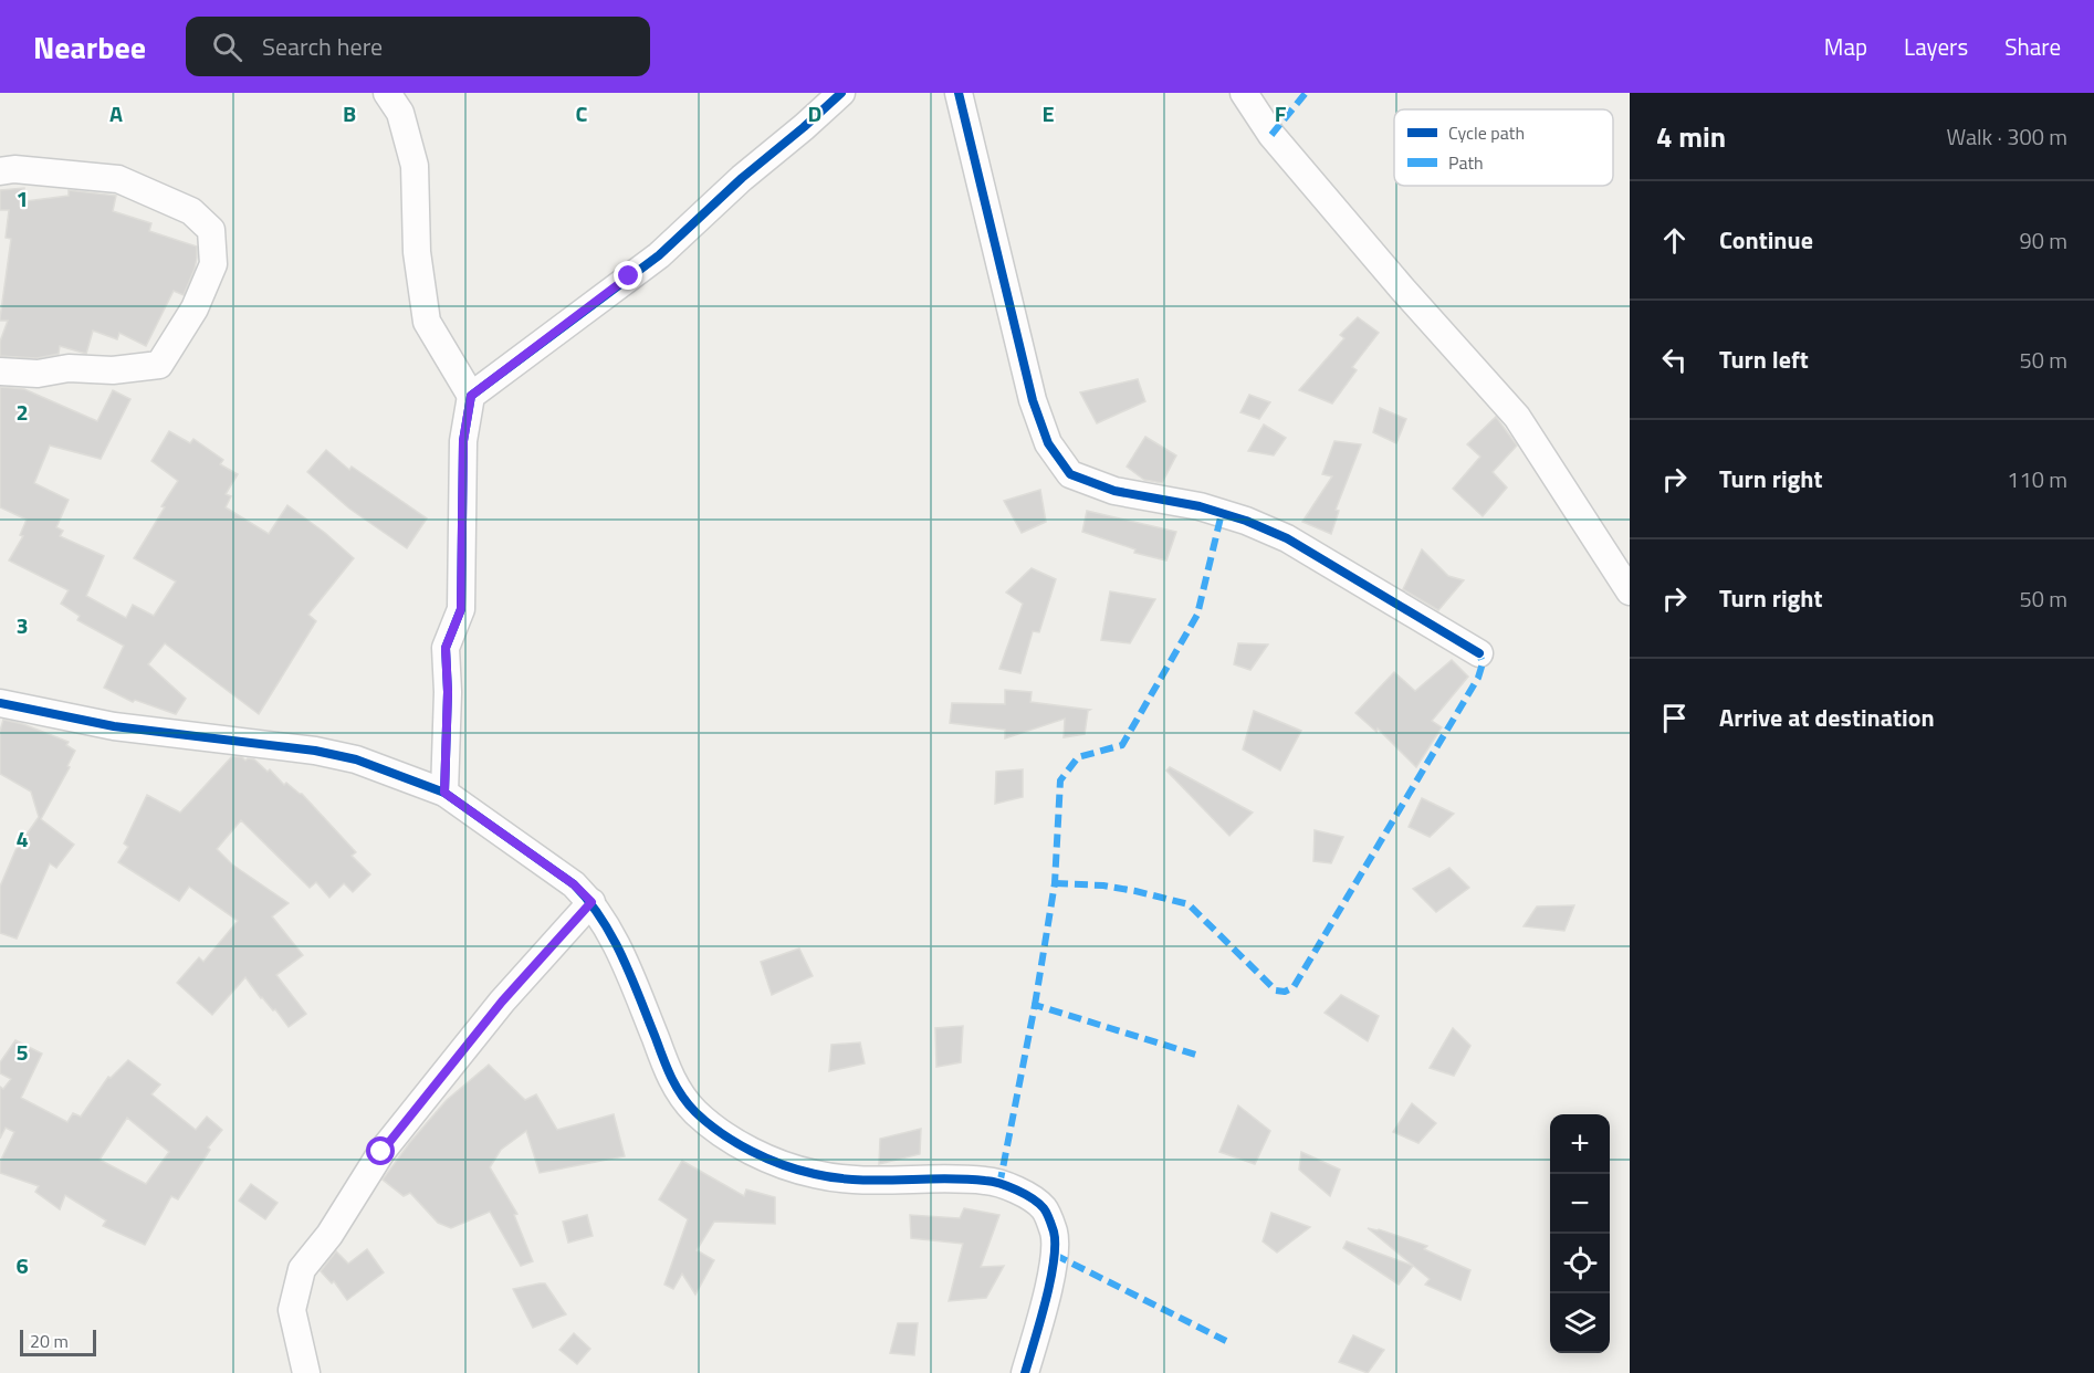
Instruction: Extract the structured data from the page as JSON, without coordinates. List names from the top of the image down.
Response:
{
  "legend": ["Cycle path", "Path"],
  "scale_bar": "20 m",
  "page": {
    "header": "Nearbee",
    "search": "Search here",
    "nav": ["Map", "Layers", "Share"],
    "heading": ["4 min", "Walk · 300 m"],
    "list": [
      ["Continue", "90 m"],
      ["Turn left", "50 m"],
      ["Turn right", "110 m"],
      ["Turn right", "50 m"],
      "Arrive at destination"
    ],
    "map_buttons": ["+", "−"],
    "scale": "20 m"
  },
  "grid": {
    "columns": [
      "A",
      "B",
      "C",
      "D",
      "E",
      "F"
    ],
    "rows": [
      "1",
      "2",
      "3",
      "4",
      "5",
      "6"
    ]
  }
}
